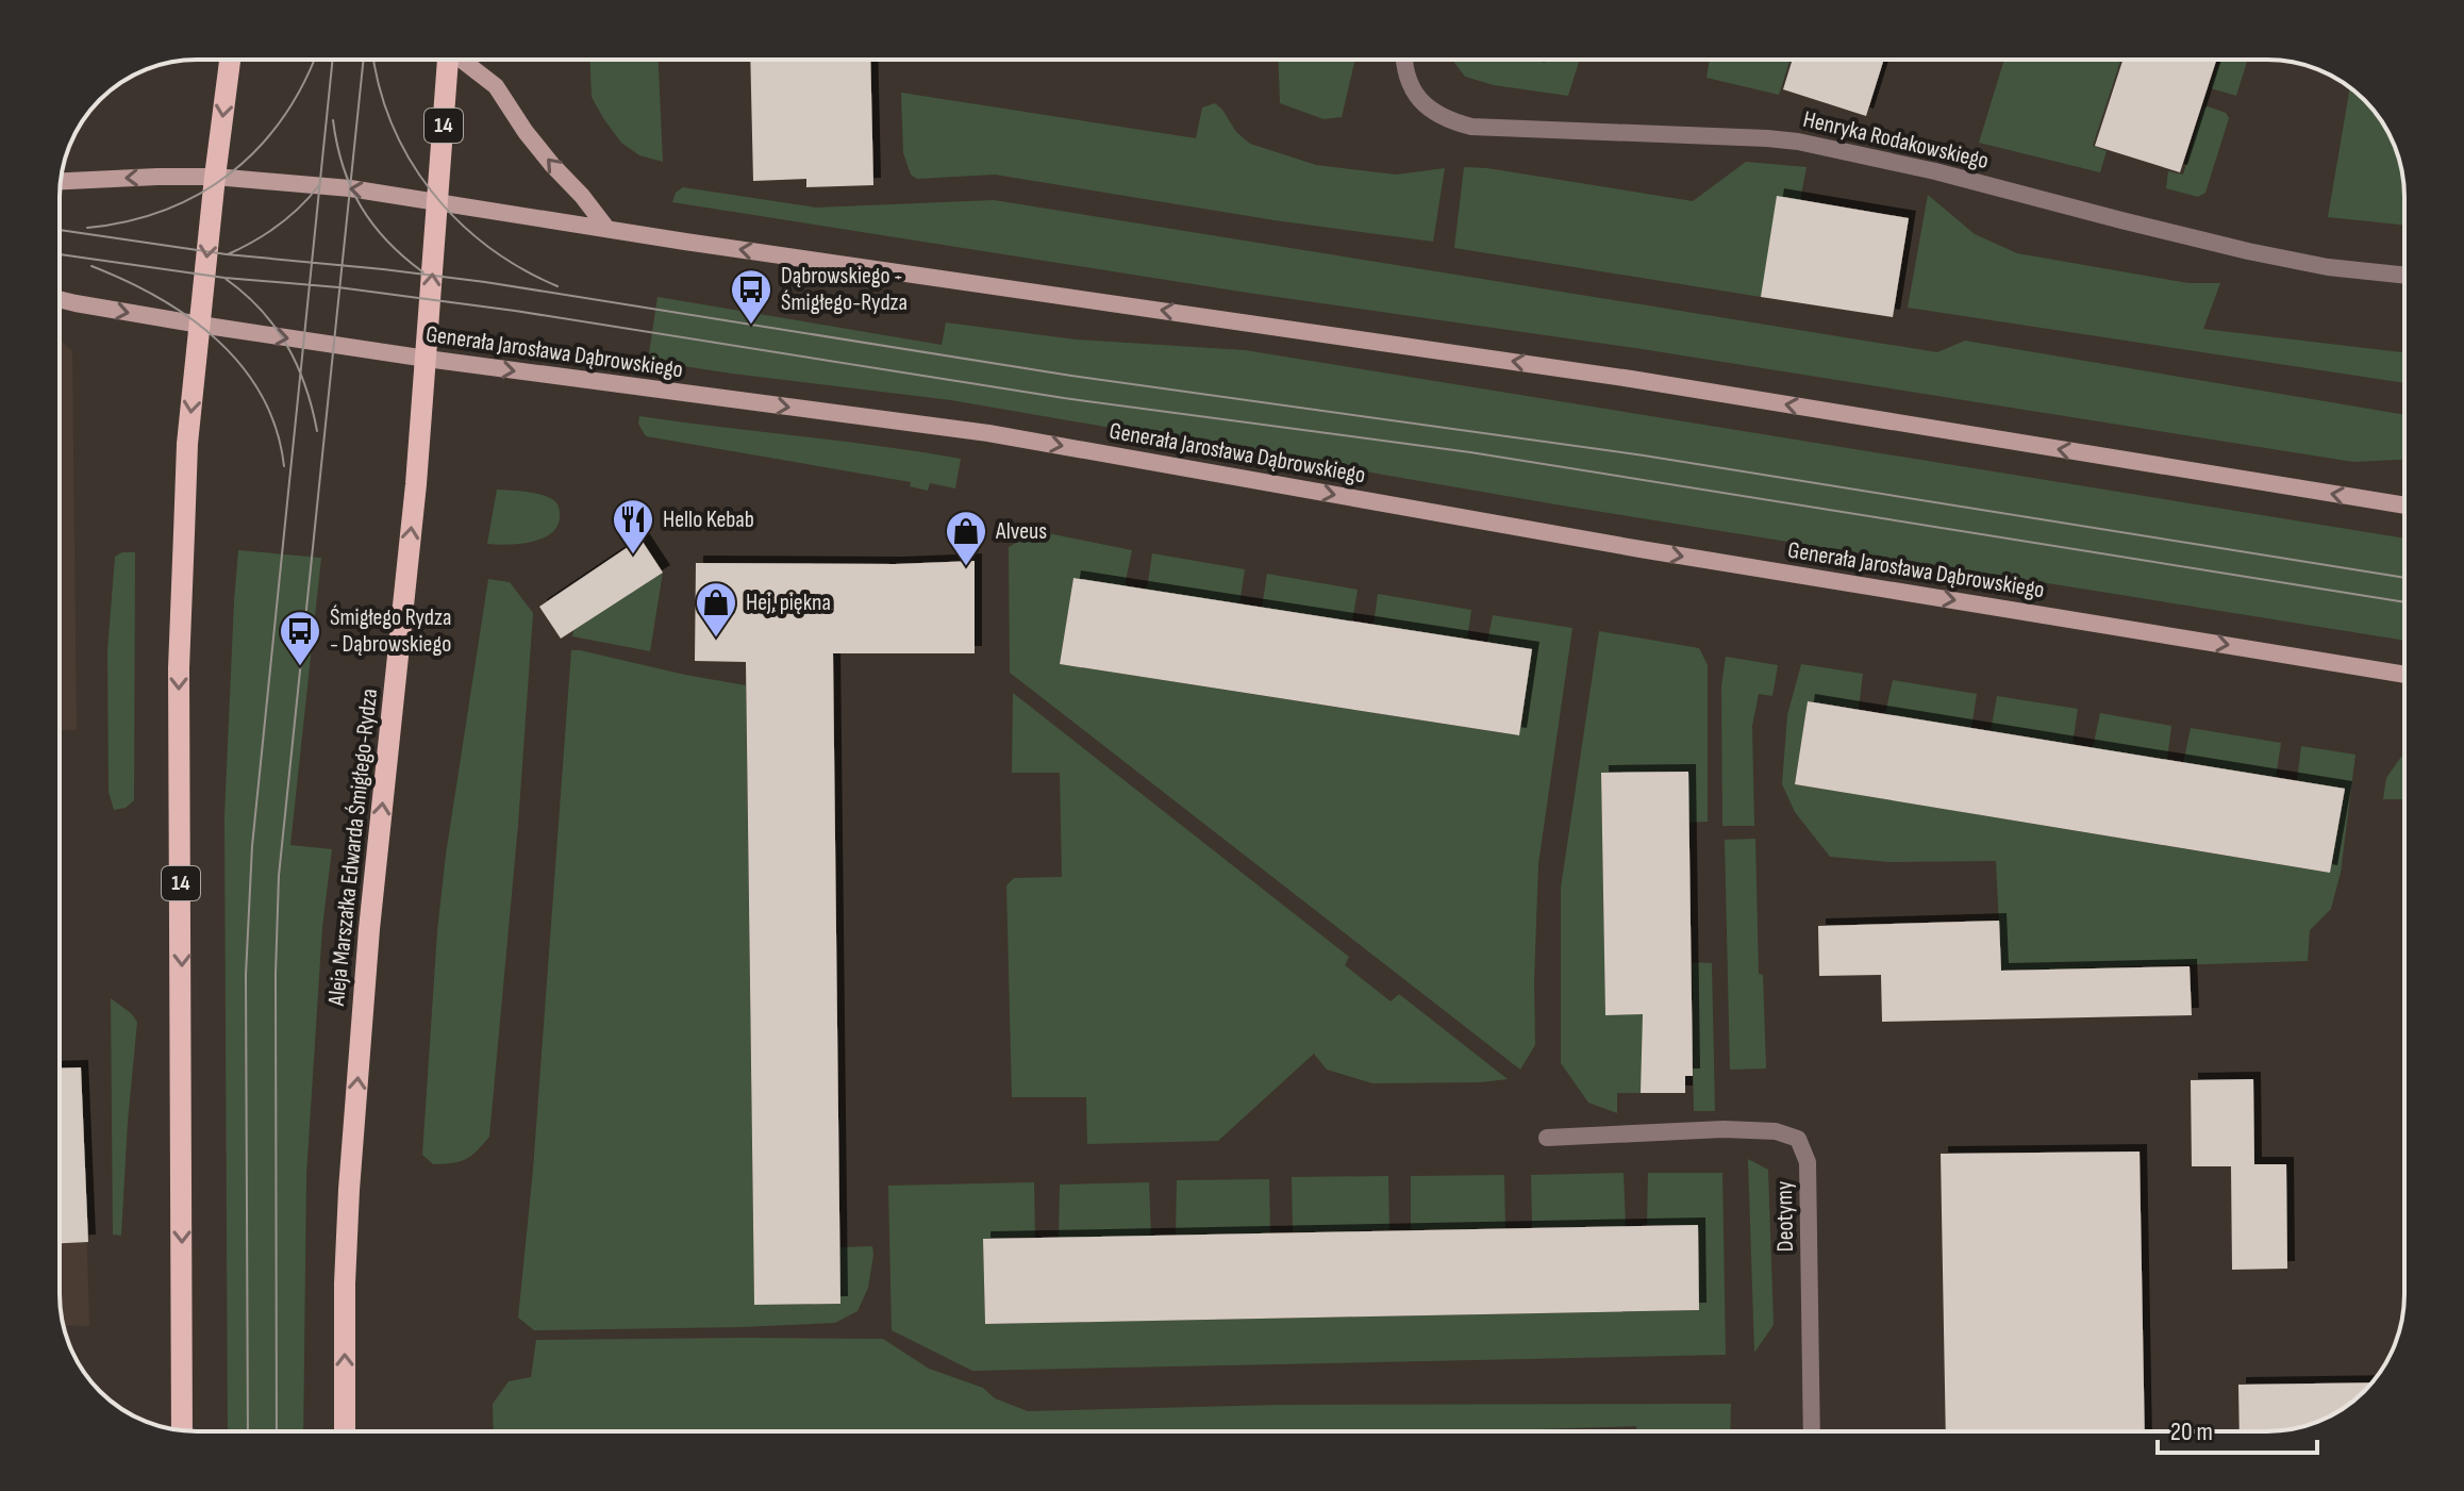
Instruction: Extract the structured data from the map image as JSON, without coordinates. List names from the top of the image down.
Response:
{
  "streets": {
    "main road": ["14", "Generała Jarosława Dąbrowskiego", "Aleja Marszałka Edwarda Śmigłego-Rydza"],
    "street": ["Henryka Rodakowskiego", "Deotymy"]
  },
  "crossings": [
    ["14", "Generała Jarosława Dąbrowskiego"],
    ["Generała Jarosława Dąbrowskiego", "Aleja Marszałka Edwarda Śmigłego-Rydza"]
  ],
  "places": {
    "bus stop": ["Dąbrowskiego - Śmigłego-Rydza", "Śmigłego Rydza - Dąbrowskiego"],
    "restaurant": ["Hello Kebab"],
    "shop": ["Alveus", "Hej, piękna"]
  },
  "scale_bar": "20 m"
}
